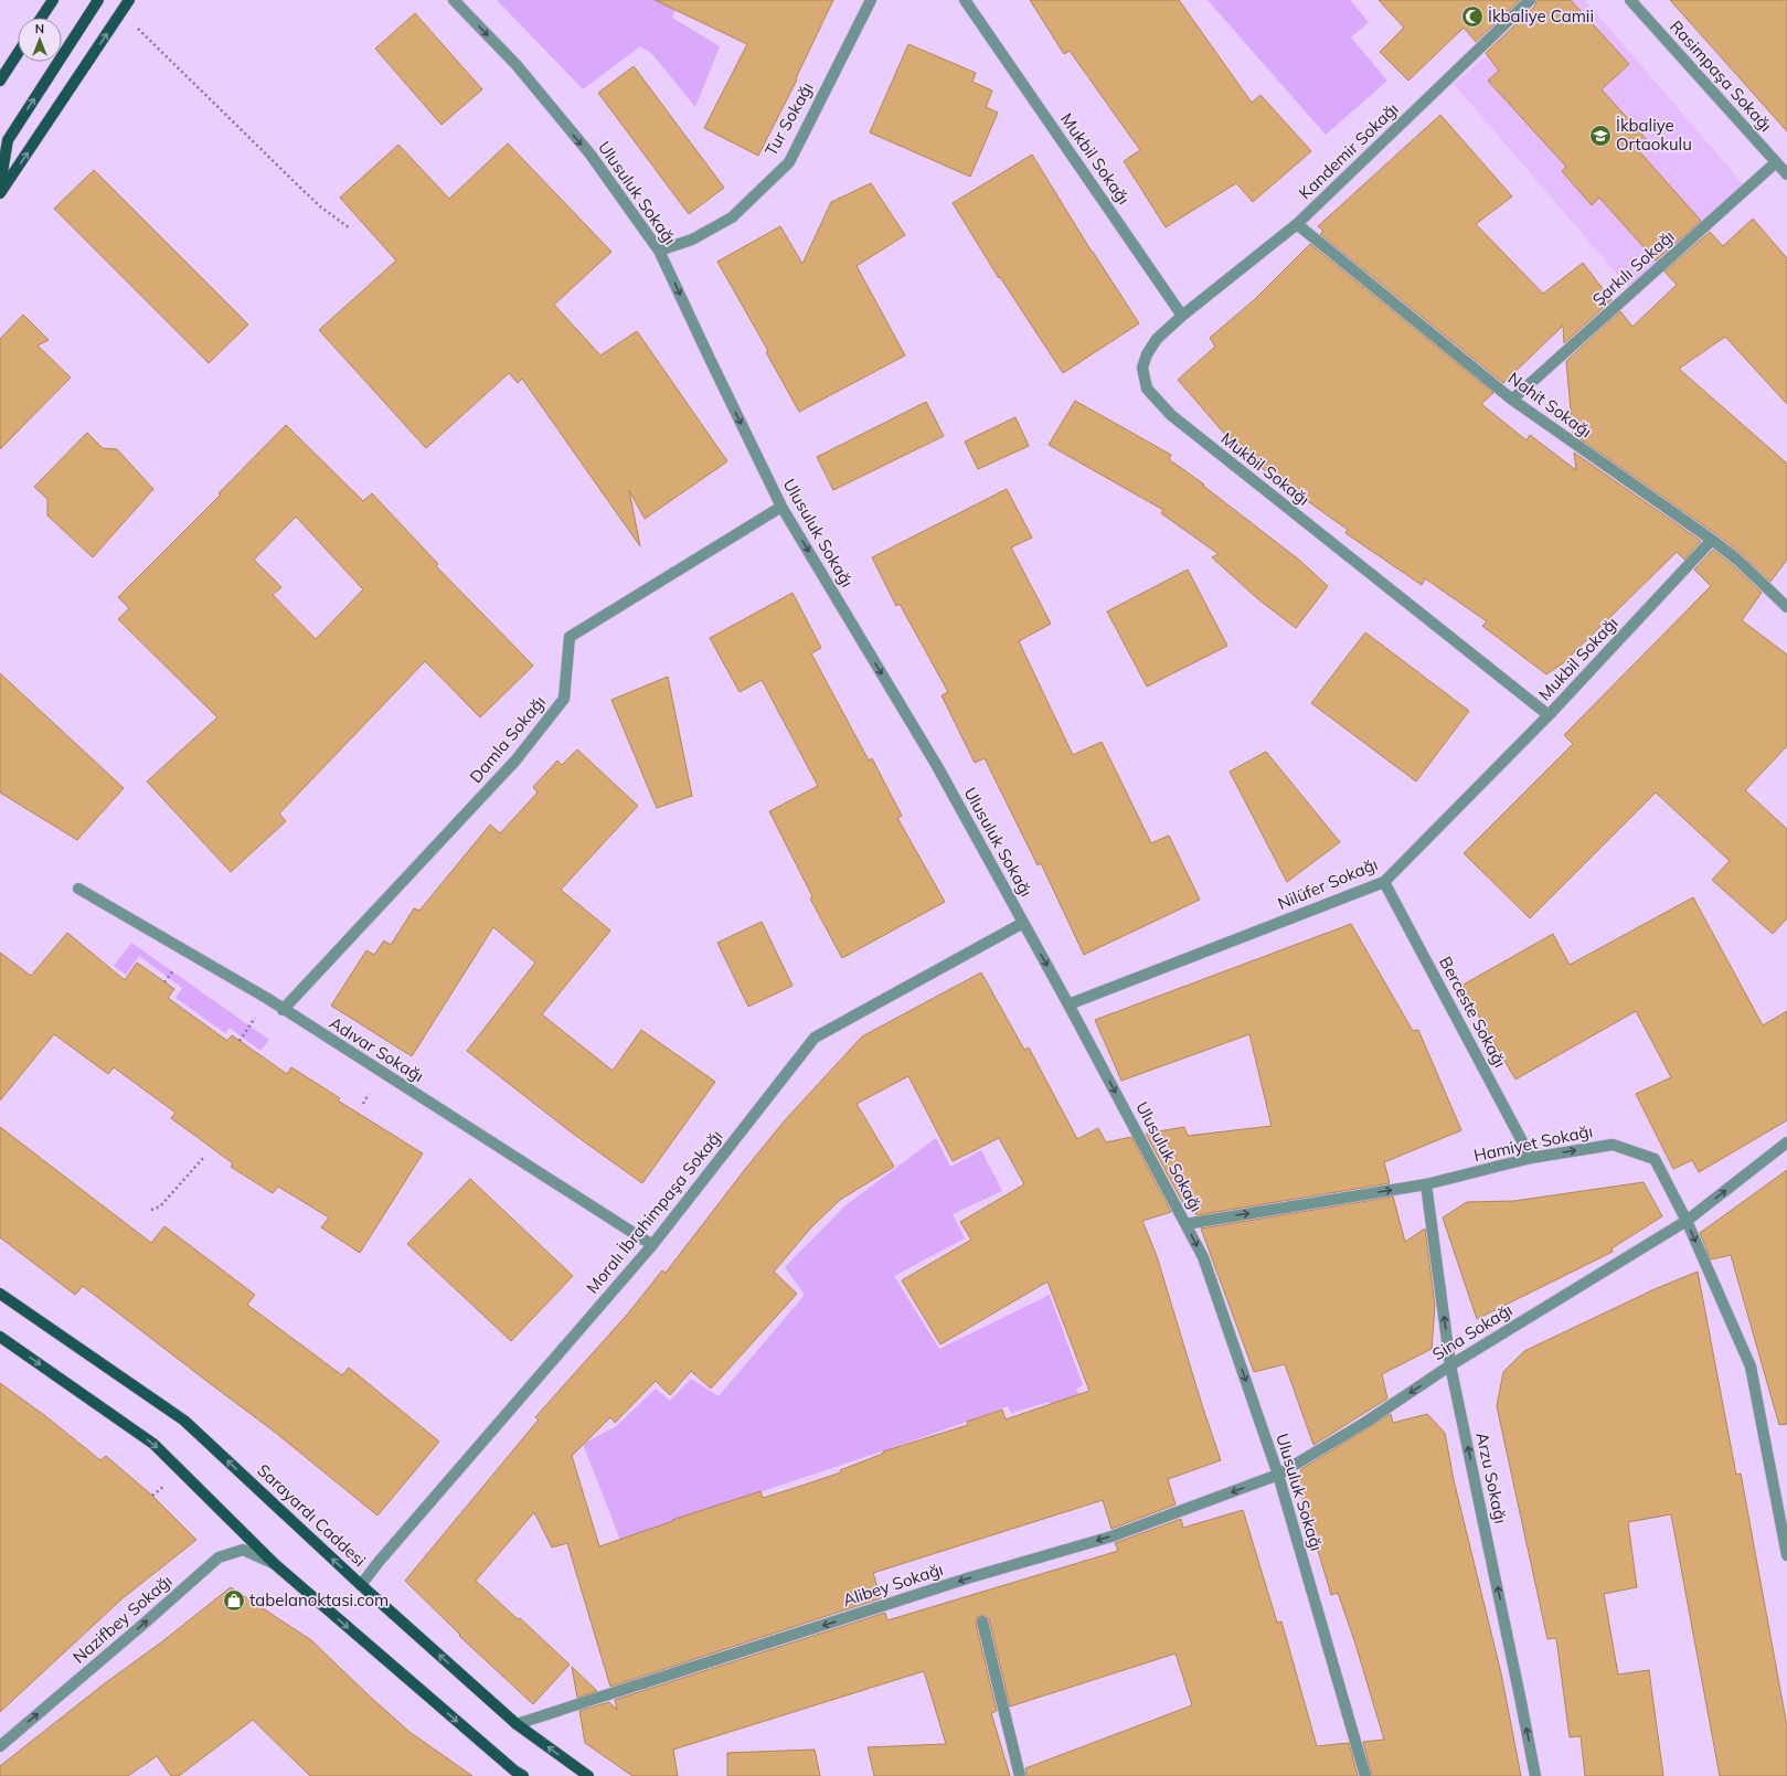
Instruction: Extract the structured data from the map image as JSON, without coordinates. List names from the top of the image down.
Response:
{
  "streets": {
    "main road": ["Sarayardı Caddesi"],
    "street": [
      "Rasimpaşa Sokağı",
      "Tur Sokağı",
      "Kandemir Sokağı",
      "Mukbil Sokağı",
      "Ulusuluk Sokağı",
      "Şarkılı Sokağı",
      "Nahit Sokağı",
      "Damla Sokağı",
      "Nilüfer Sokağı",
      "Berceste Sokağı",
      "Adıvar Sokağı",
      "Hamiyet Sokağı",
      "Moralı İbrahimpaşa Sokağı",
      "Sina Sokağı",
      "Arzu Sokağı",
      "Alibey Sokağı",
      "Nazifbey Sokağı"
    ]
  },
  "crossings": [
    ["Rasimpaşa Sokağı", "Şarkılı Sokağı"],
    ["Tur Sokağı", "Ulusuluk Sokağı"],
    ["Kandemir Sokağı", "Mukbil Sokağı"],
    ["Kandemir Sokağı", "Nahit Sokağı"],
    ["Mukbil Sokağı", "Nahit Sokağı"],
    ["Mukbil Sokağı", "Nilüfer Sokağı"],
    ["Ulusuluk Sokağı", "Damla Sokağı"],
    ["Ulusuluk Sokağı", "Nilüfer Sokağı"],
    ["Ulusuluk Sokağı", "Hamiyet Sokağı"],
    ["Ulusuluk Sokağı", "Moralı İbrahimpaşa Sokağı"],
    ["Ulusuluk Sokağı", "Sina Sokağı"],
    ["Ulusuluk Sokağı", "Alibey Sokağı"],
    ["Şarkılı Sokağı", "Nahit Sokağı"],
    ["Damla Sokağı", "Adıvar Sokağı"],
    ["Nilüfer Sokağı", "Berceste Sokağı"],
    ["Berceste Sokağı", "Hamiyet Sokağı"],
    ["Adıvar Sokağı", "Moralı İbrahimpaşa Sokağı"],
    ["Hamiyet Sokağı", "Sina Sokağı"],
    ["Hamiyet Sokağı", "Arzu Sokağı"],
    ["Moralı İbrahimpaşa Sokağı", "Sarayardı Caddesi"],
    ["Sina Sokağı", "Arzu Sokağı"],
    ["Sina Sokağı", "Alibey Sokağı"],
    ["Sarayardı Caddesi", "Alibey Sokağı"]
  ],
  "one_way": [
    "Ulusuluk Sokağı",
    "Arzu Sokağı",
    "Alibey Sokağı",
    "Nazifbey Sokağı"
  ],
  "places": {
    "mosque": ["İkbaliye Camii"],
    "school or university": ["İkbaliye Ortaokulu"],
    "shop": ["tabelanoktasi.com"]
  },
  "north": "top"
}
